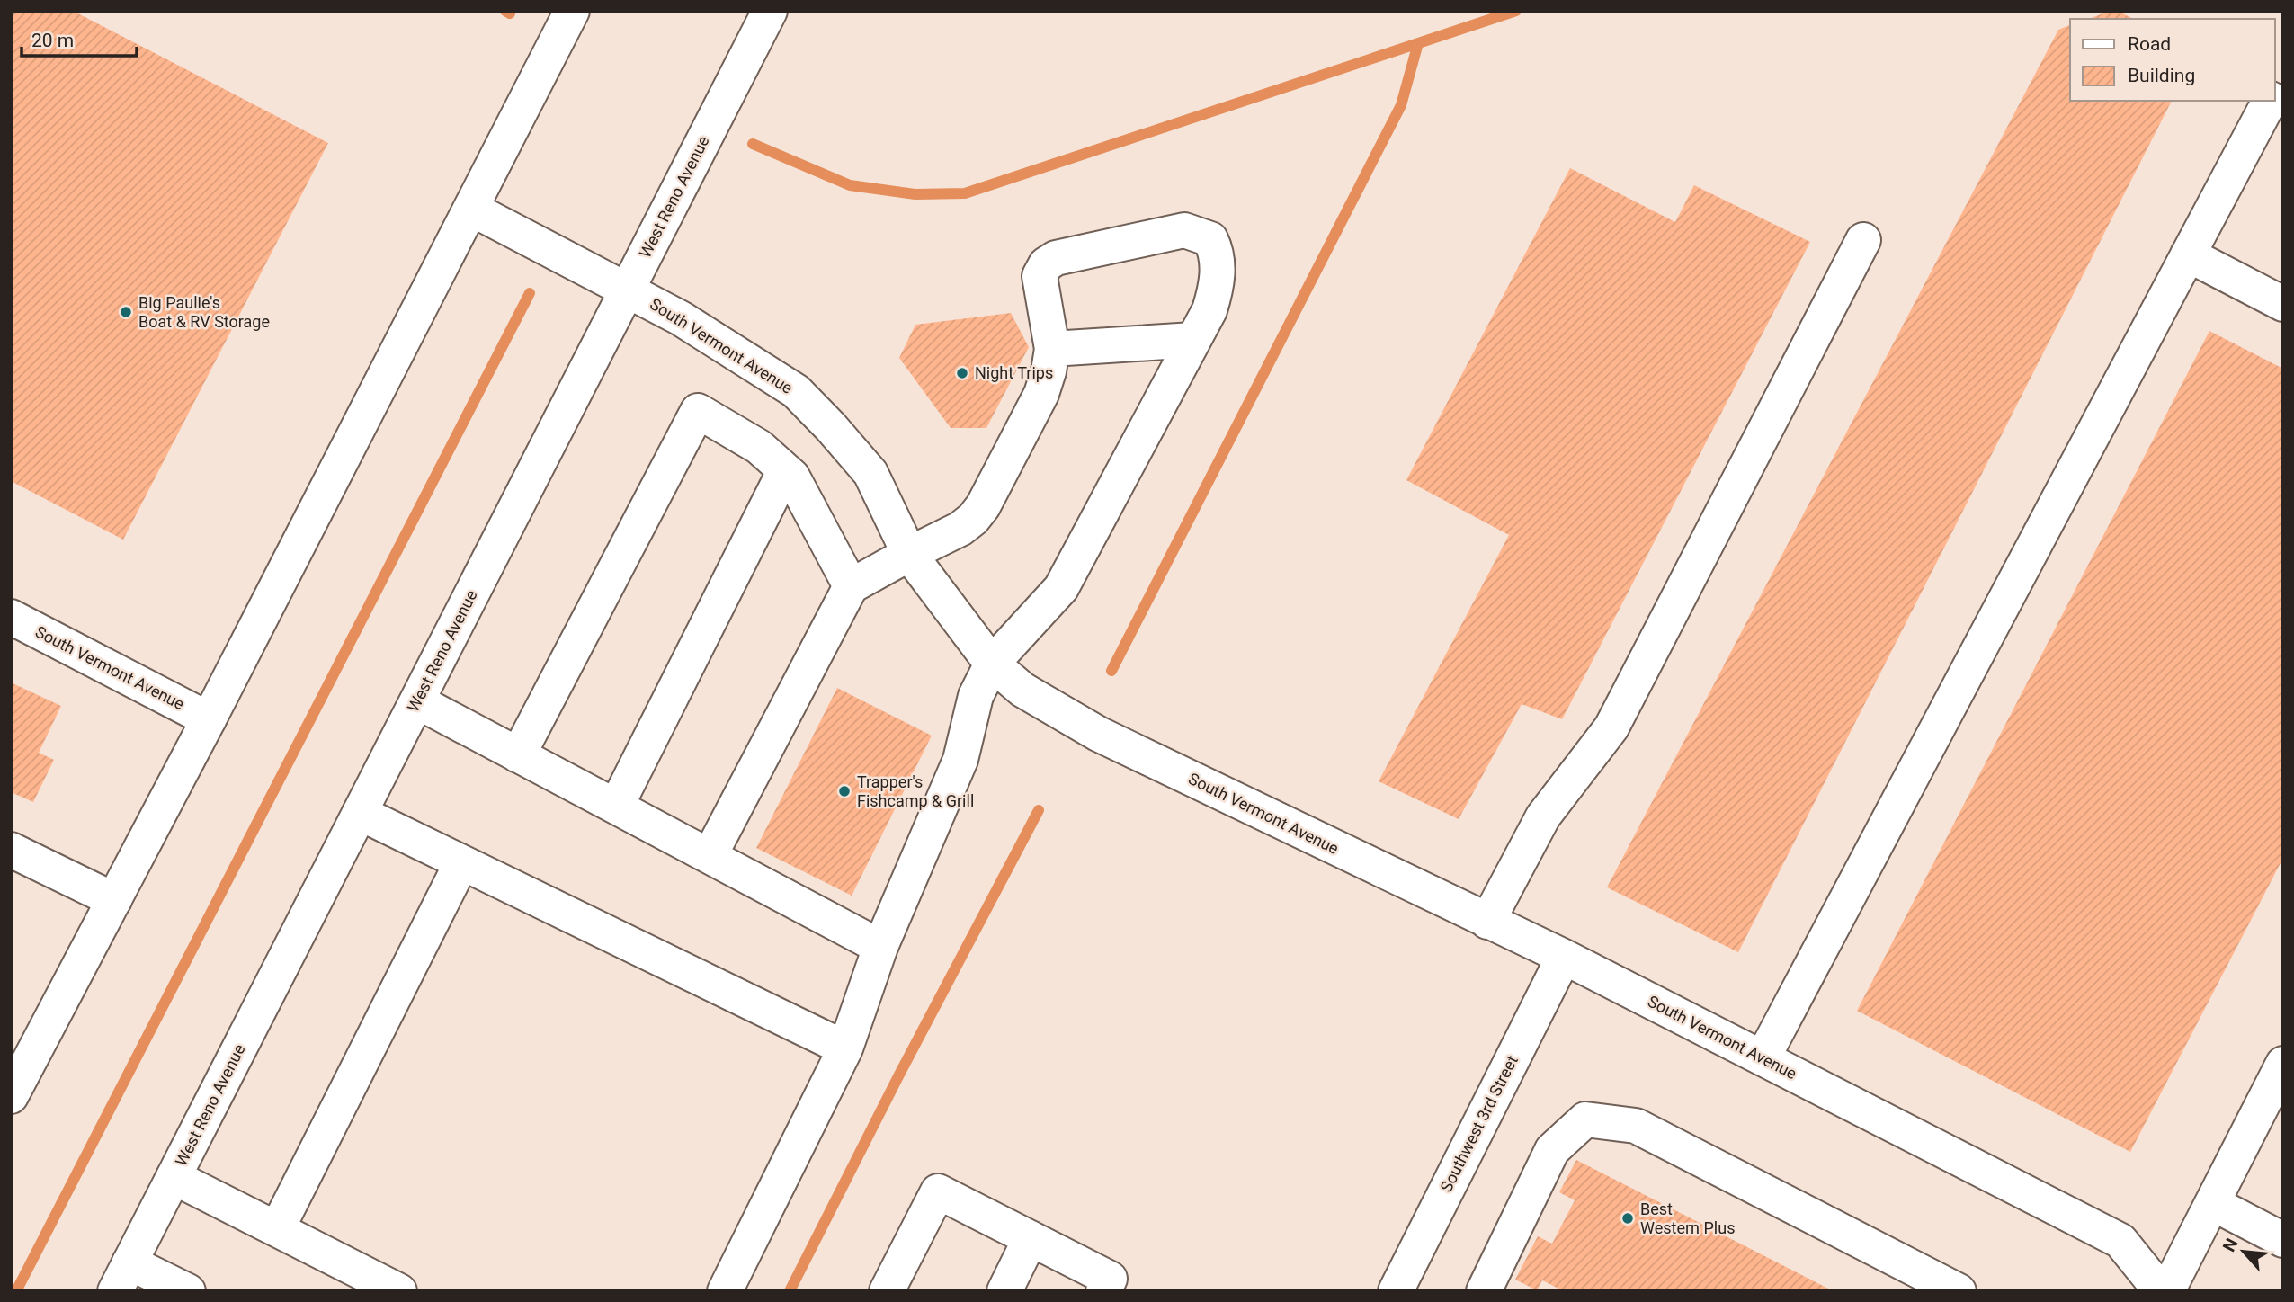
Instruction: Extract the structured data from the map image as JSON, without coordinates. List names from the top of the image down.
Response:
{
  "streets": {
    "street": ["West Reno Avenue", "South Vermont Avenue", "Southwest 3rd Street"]
  },
  "crossings": [
    ["West Reno Avenue", "South Vermont Avenue"],
    ["South Vermont Avenue", "Southwest 3rd Street"]
  ],
  "places": [
    "Big Paulie's Boat & RV Storage",
    "Night Trips",
    "Trapper's Fishcamp & Grill",
    "Best Western Plus"
  ],
  "legend": ["Road", "Building"],
  "scale_bar": "20 m",
  "north": "top left"
}
